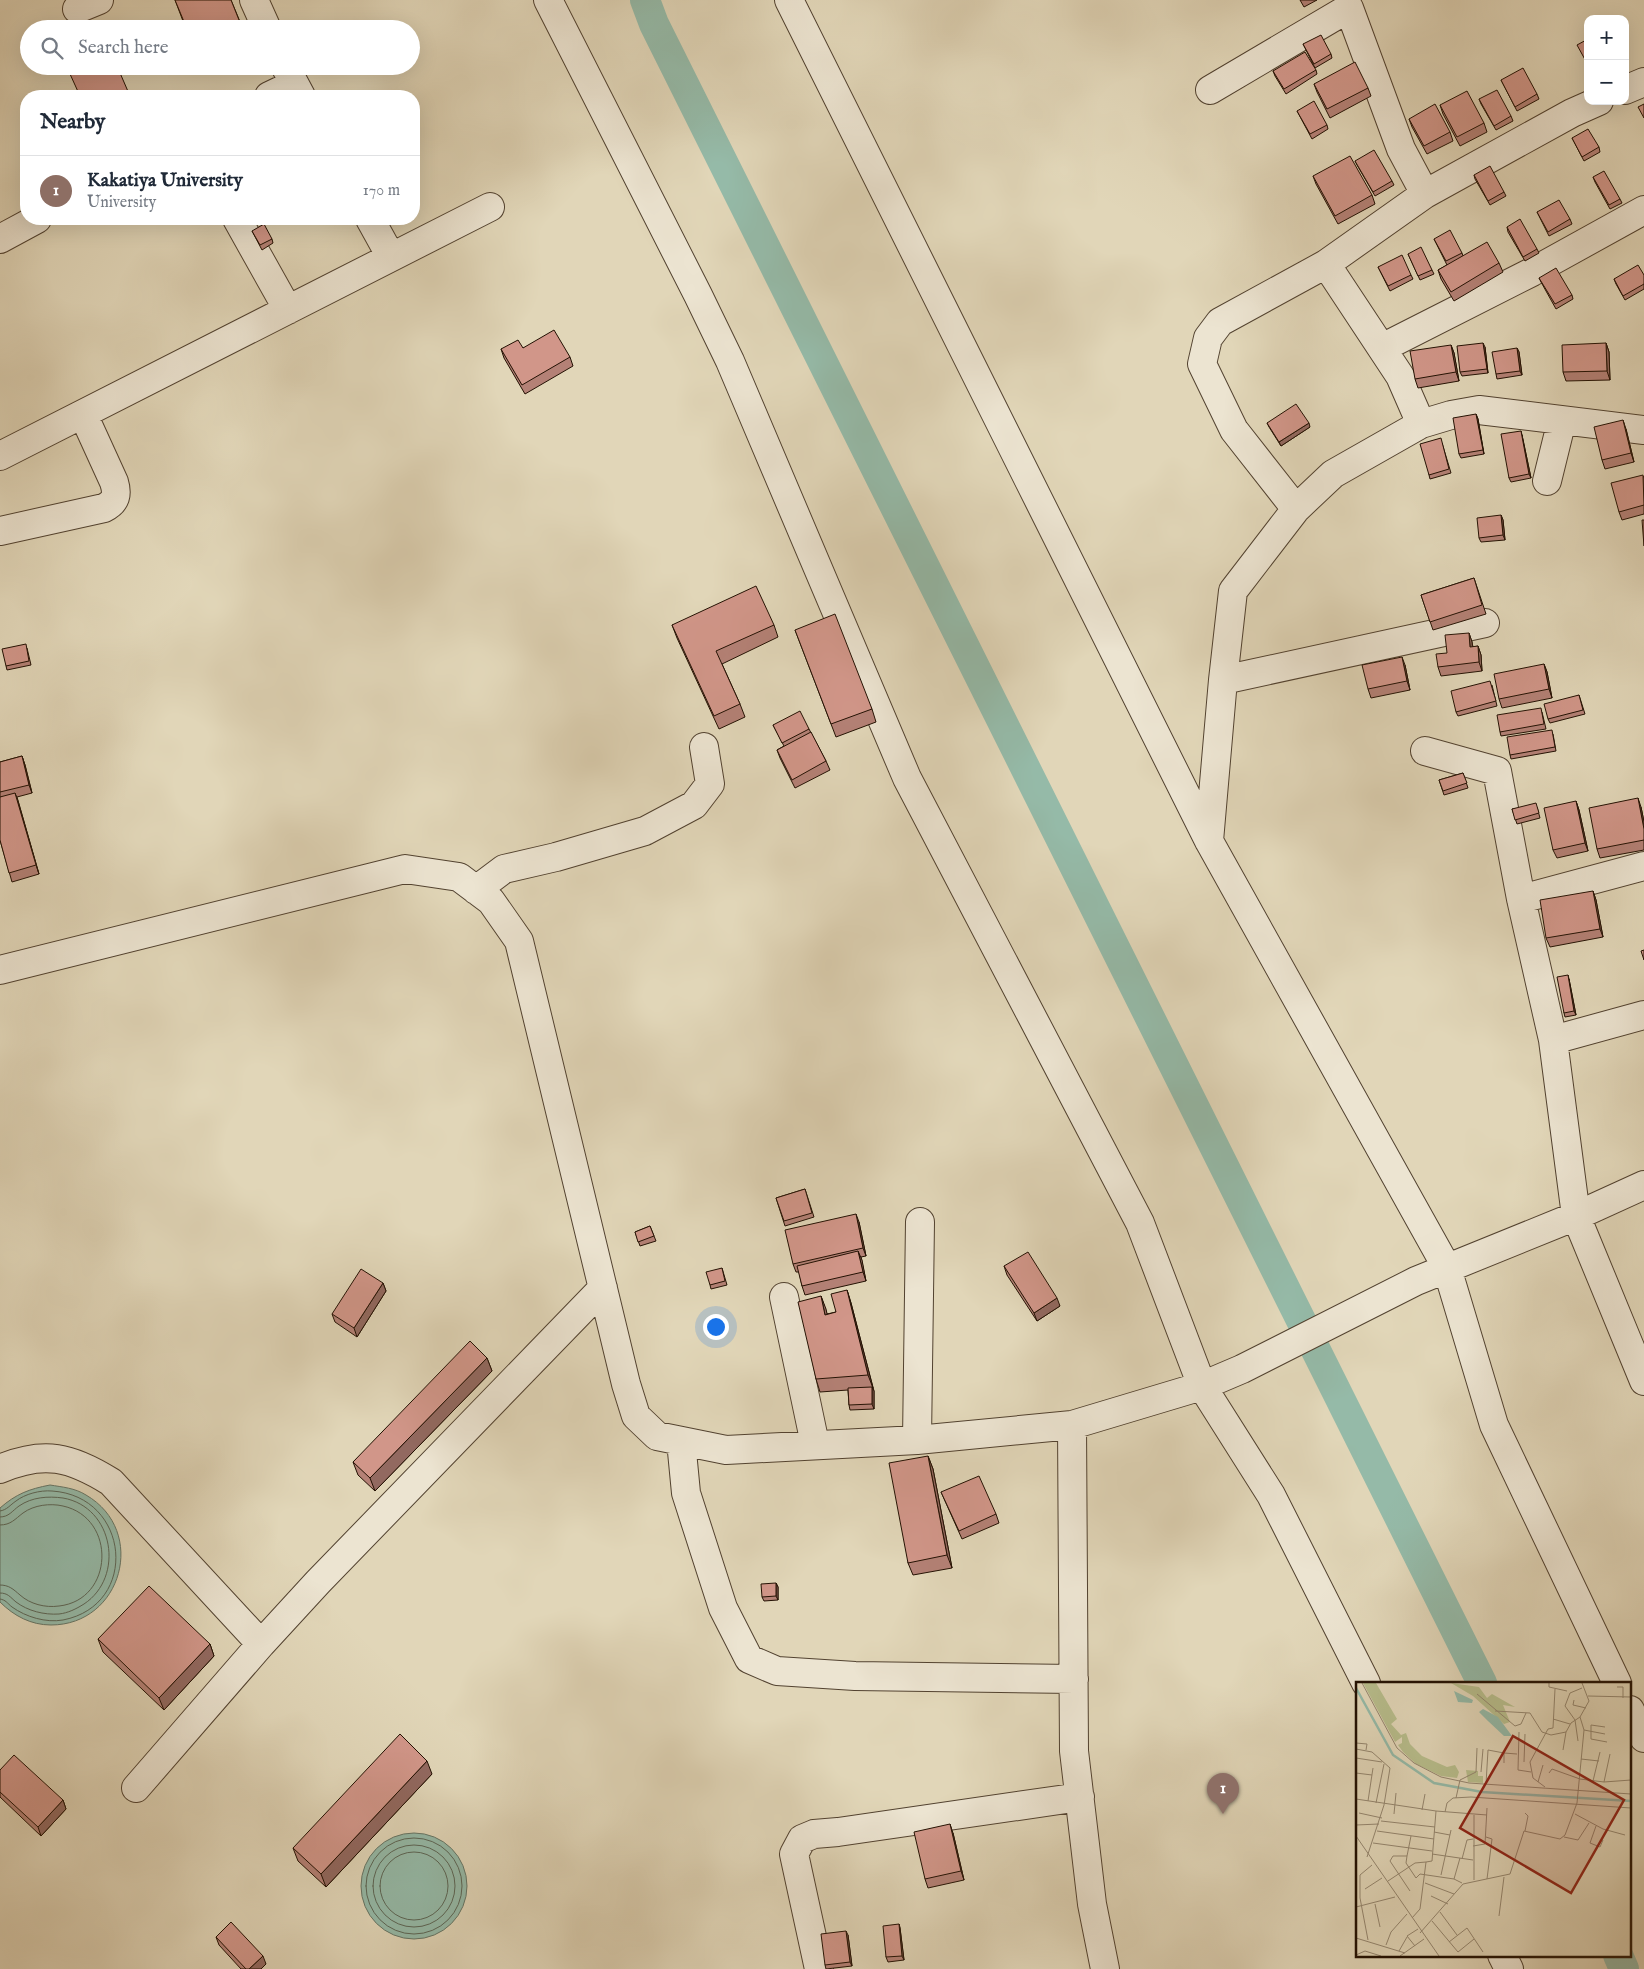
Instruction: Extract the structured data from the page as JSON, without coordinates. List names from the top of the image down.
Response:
{
  "page": {
    "map_buttons": ["+", "−"],
    "search": "Search here",
    "heading": "Nearby",
    "list": [
      {
        "mark": "1",
        "name": "Kakatiya University",
        "note": "University",
        "value": "170 m"
      }
    ],
    "pins": "1"
  }
}
